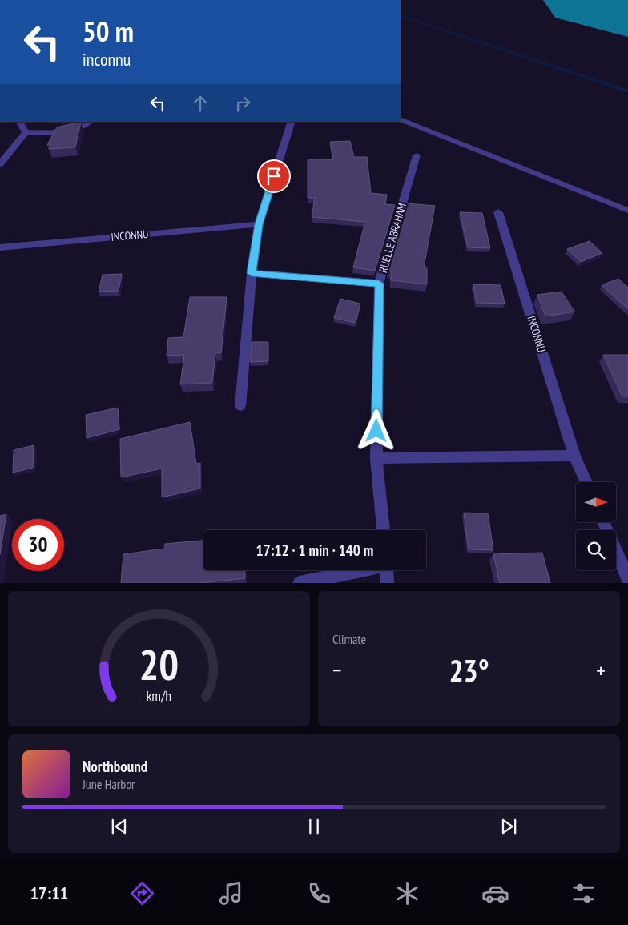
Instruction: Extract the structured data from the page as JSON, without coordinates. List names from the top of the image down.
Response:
{
  "streets": {
    "street": ["INCONNU", "RUELLE ABRAHAM"]
  },
  "north": "right",
  "page": {
    "turn": ["50 m", "inconnu"],
    "limit": "30",
    "trip": "17:12 · 1 min · 140 m",
    "tile": "Climate",
    "heat": ["−", "23°", "+"],
    "song": ["Northbound", "June Harbor"],
    "tabs": "17:11",
    "gauge": ["20", "km/h"]
  }
}
